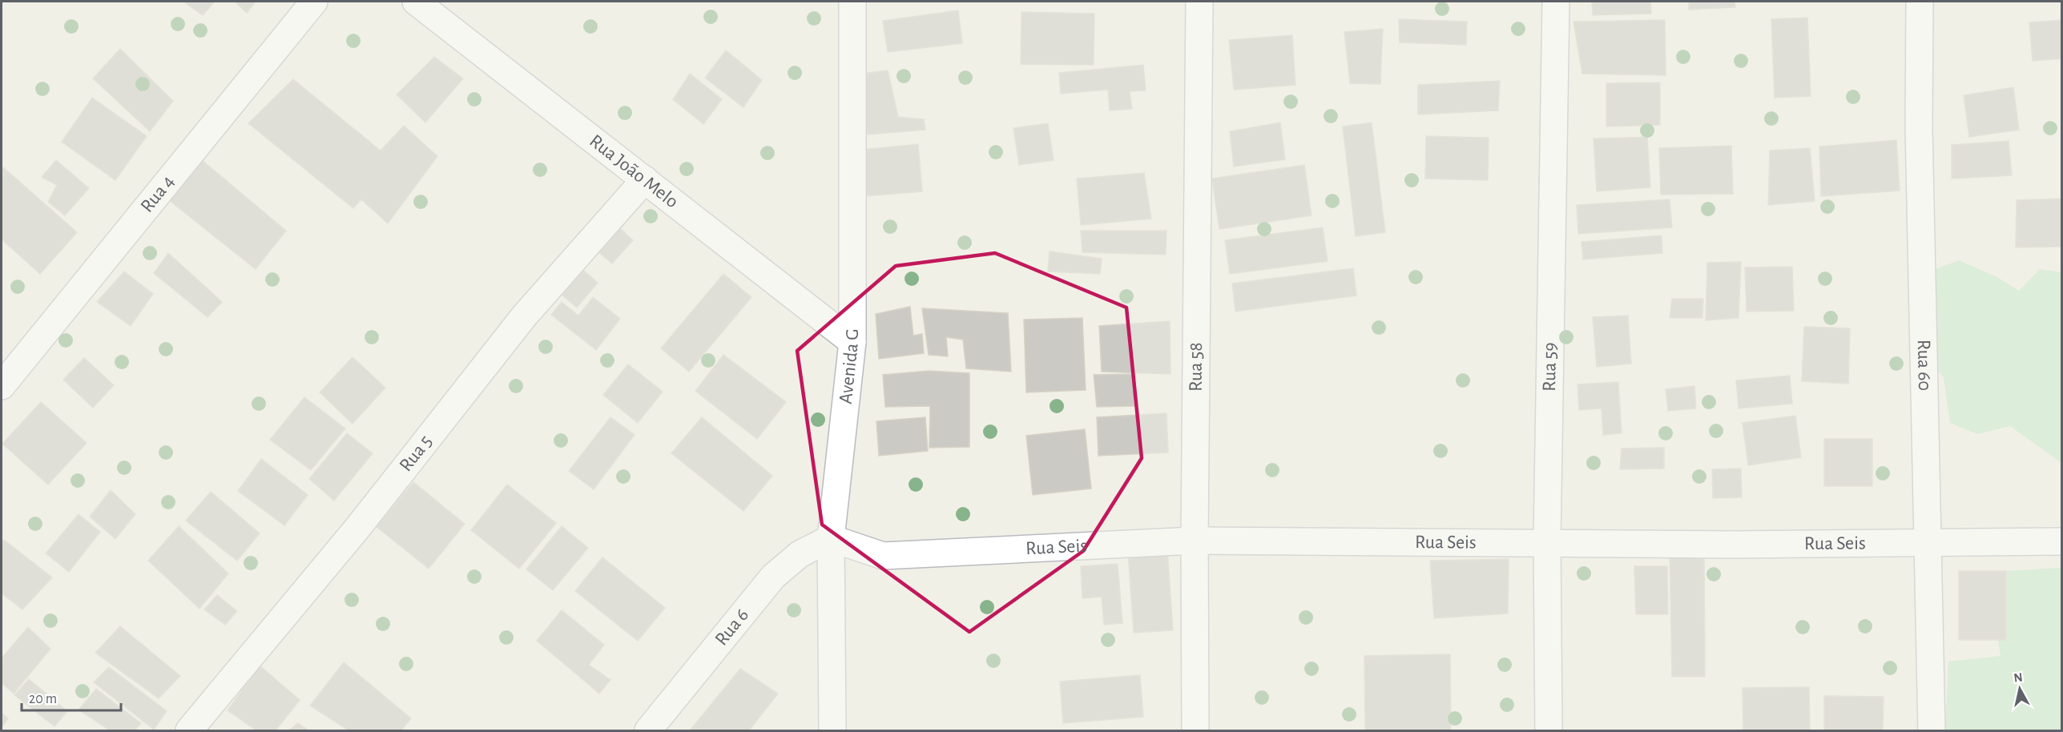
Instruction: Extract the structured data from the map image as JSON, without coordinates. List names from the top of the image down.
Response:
{
  "streets": {
    "street": [
      "Rua João Melo",
      "Rua 4",
      "Avenida G",
      "Rua 58",
      "Rua 59",
      "Rua 60",
      "Rua 5",
      "Rua Seis",
      "Rua 6"
    ]
  },
  "crossings": [
    ["Rua João Melo", "Avenida G"],
    ["Rua João Melo", "Rua 5"],
    ["Avenida G", "Rua Seis"],
    ["Avenida G", "Rua 6"],
    ["Rua 58", "Rua Seis"],
    ["Rua 59", "Rua Seis"],
    ["Rua 60", "Rua Seis"],
    ["Rua Seis", "Rua 6"]
  ],
  "scale_bar": "20 m",
  "north": "top"
}
